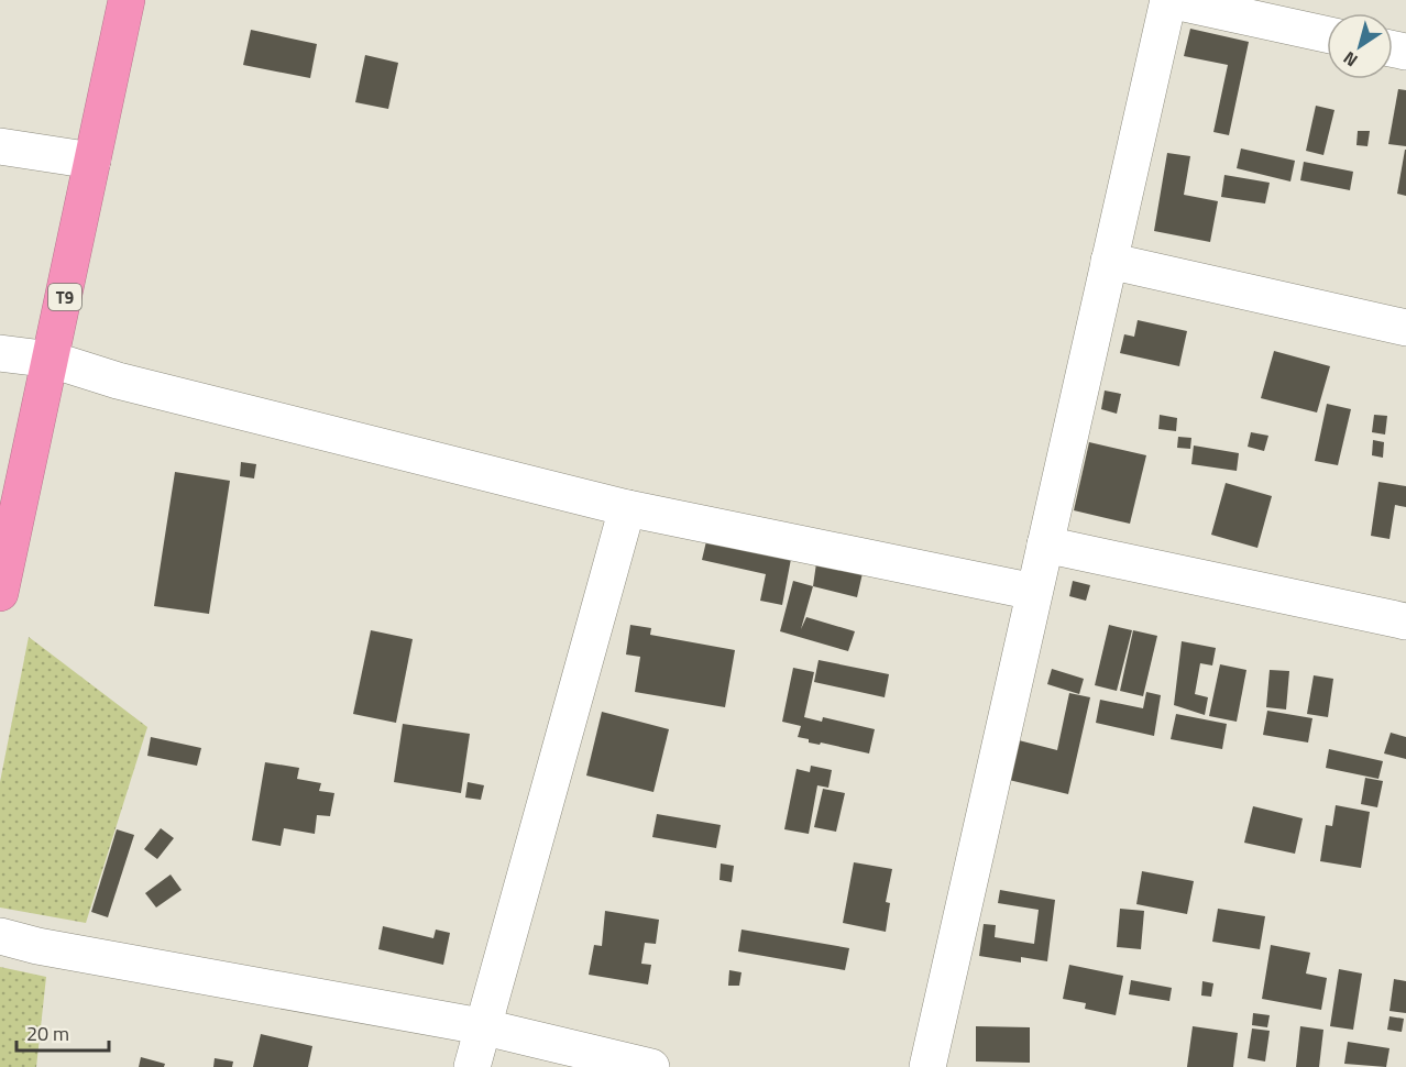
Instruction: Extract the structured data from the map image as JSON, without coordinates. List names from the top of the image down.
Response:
{
  "streets": {
    "highway": ["T9"]
  },
  "scale_bar": "20 m",
  "north": "bottom left"
}
